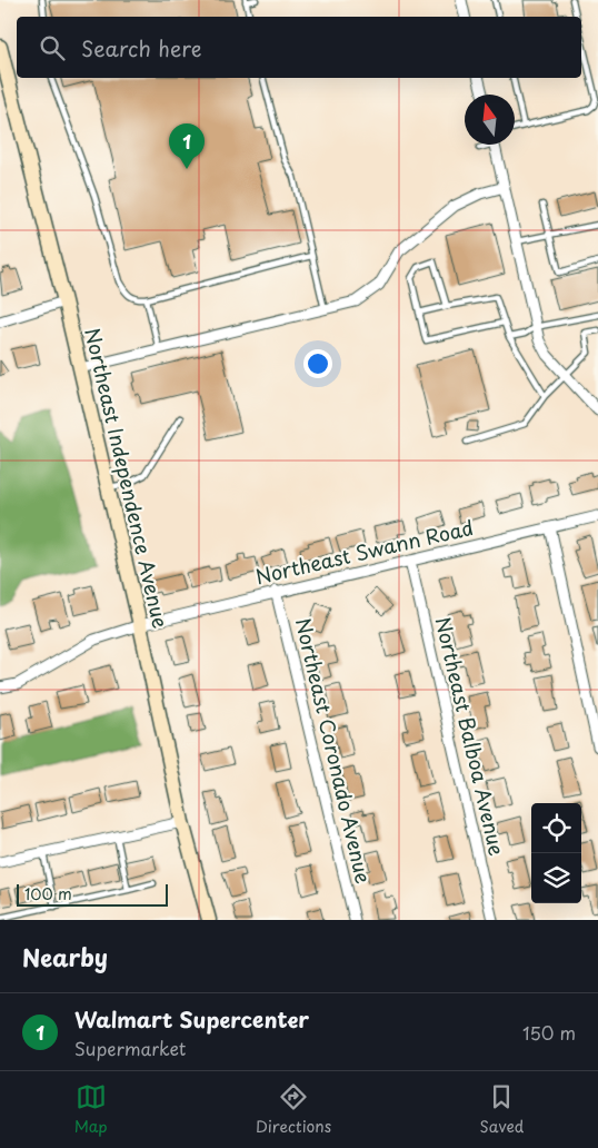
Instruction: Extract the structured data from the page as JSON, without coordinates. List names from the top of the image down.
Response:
{
  "streets": {
    "street": [
      "Northeast Independence Avenue",
      "Northeast Swann Road",
      "Northeast Balboa Avenue",
      "Northeast Coronado Avenue"
    ]
  },
  "crossings": [
    ["Northeast Independence Avenue", "Northeast Swann Road"],
    ["Northeast Swann Road", "Northeast Balboa Avenue"],
    ["Northeast Swann Road", "Northeast Coronado Avenue"]
  ],
  "scale_bar": "100 m",
  "north": "top",
  "page": {
    "search": "Search here",
    "pins": "1",
    "scale": "100 m",
    "heading": "Nearby",
    "list": [
      {
        "mark": "1",
        "name": "Walmart Supercenter",
        "note": "Supermarket",
        "value": "150 m"
      }
    ],
    "nav": ["Map", "Directions", "Saved"]
  }
}
